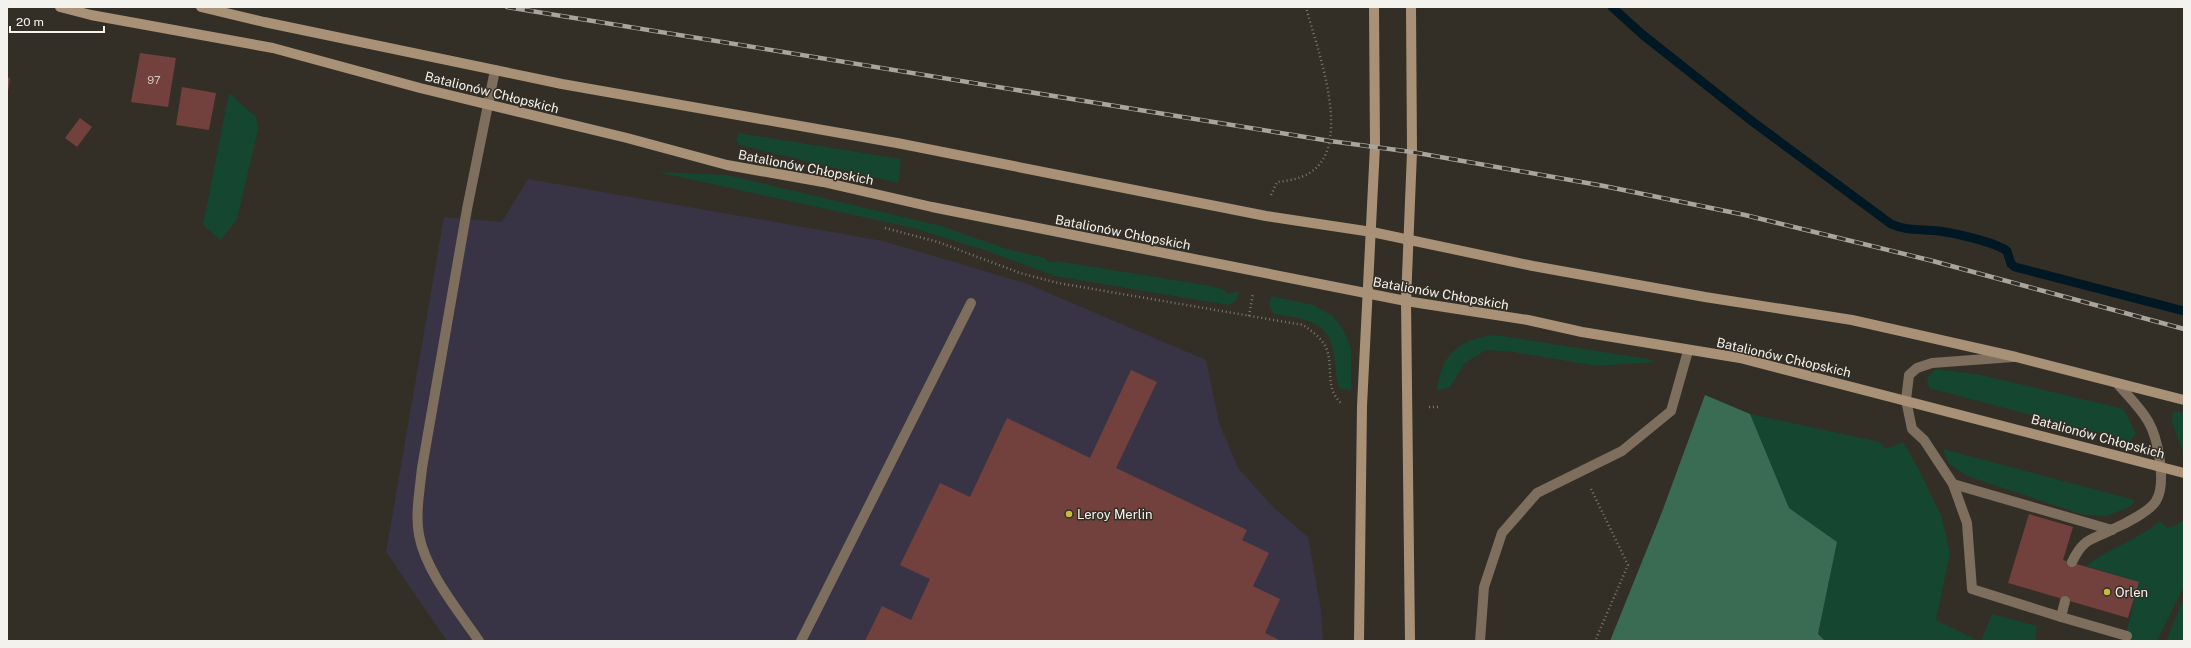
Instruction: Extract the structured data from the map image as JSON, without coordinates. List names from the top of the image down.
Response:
{
  "streets": {
    "main road": ["Batalionów Chłopskich"]
  },
  "places": ["Leroy Merlin", "Orlen"],
  "house_numbers": ["97"],
  "scale_bar": "20 m"
}
